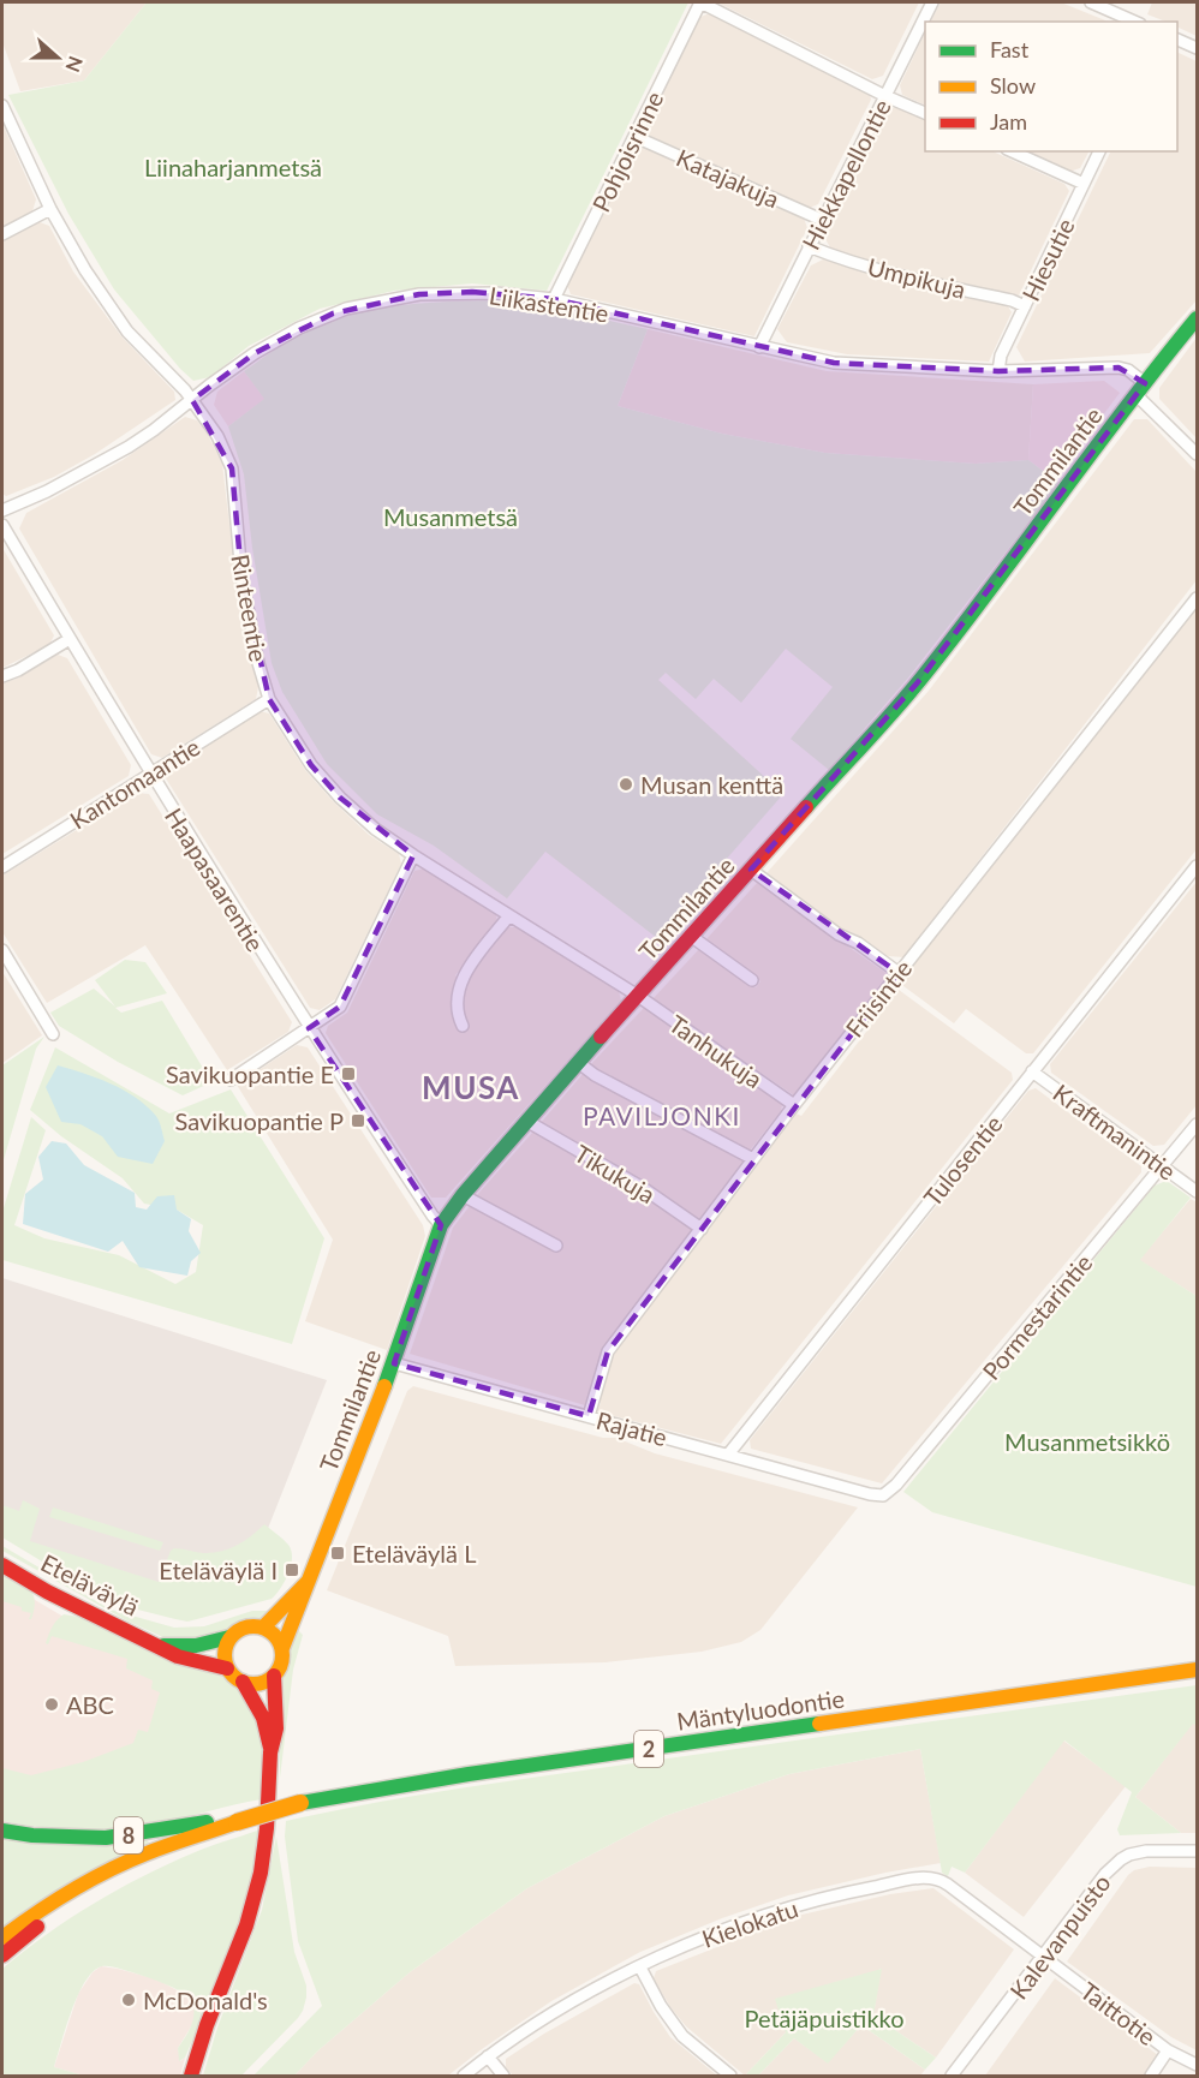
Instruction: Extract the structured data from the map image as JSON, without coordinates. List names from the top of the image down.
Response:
{
  "streets": {
    "main road": [
      "Tommilantie",
      "Eteläväylä",
      "Mäntyluodontie",
      "2",
      "8"
    ],
    "street": [
      "Pohjoisrinne",
      "Hiekkapellontie",
      "Katajakuja",
      "Hiesutie",
      "Umpikuja",
      "Liikastentie",
      "Rinteentie",
      "Kantomaantie",
      "Haapasaarentie",
      "Friisintie",
      "Tanhukuja",
      "Kraftmanintie",
      "Tulosentie",
      "Tikukuja",
      "Pormestarintie",
      "Rajatie",
      "Kielokatu",
      "Kalevanpuisto",
      "Taittotie"
    ]
  },
  "crossings": [
    ["Pohjoisrinne", "Katajakuja"],
    ["Pohjoisrinne", "Liikastentie"],
    ["Hiekkapellontie", "Katajakuja"],
    ["Hiekkapellontie", "Umpikuja"],
    ["Hiekkapellontie", "Liikastentie"],
    ["Hiesutie", "Umpikuja"],
    ["Hiesutie", "Liikastentie"],
    ["Liikastentie", "Tommilantie"],
    ["Liikastentie", "Rinteentie"],
    ["Tommilantie", "Rinteentie"],
    ["Tommilantie", "Haapasaarentie"],
    ["Tommilantie", "Tanhukuja"],
    ["Tommilantie", "Tikukuja"],
    ["Tommilantie", "Rajatie"],
    ["Tommilantie", "Eteläväylä"],
    ["Rinteentie", "Kantomaantie"],
    ["Rinteentie", "Tanhukuja"],
    ["Kantomaantie", "Haapasaarentie"],
    ["Friisintie", "Tanhukuja"],
    ["Friisintie", "Tikukuja"],
    ["Friisintie", "Rajatie"],
    ["Kraftmanintie", "Tulosentie"],
    ["Kraftmanintie", "Pormestarintie"],
    ["Tulosentie", "Rajatie"],
    ["Pormestarintie", "Rajatie"],
    ["Mäntyluodontie", "8"],
    ["Kielokatu", "Kalevanpuisto"],
    ["Kielokatu", "Taittotie"],
    ["Kalevanpuisto", "Taittotie"]
  ],
  "districts": ["MUSA", "PAVILJONKI"],
  "parks": [
    "Liinaharjanmetsä",
    "Musanmetsä",
    "Musanmetsikkö",
    "Petäjäpuistikko"
  ],
  "places": {
    "other": ["Musan kenttä", "ABC", "McDonald's"],
    "transit": [
      "Savikuopantie E",
      "Savikuopantie P",
      "Eteläväylä L",
      "Eteläväylä I"
    ]
  },
  "legend": ["Fast", "Slow", "Jam"],
  "north": "right"
}
